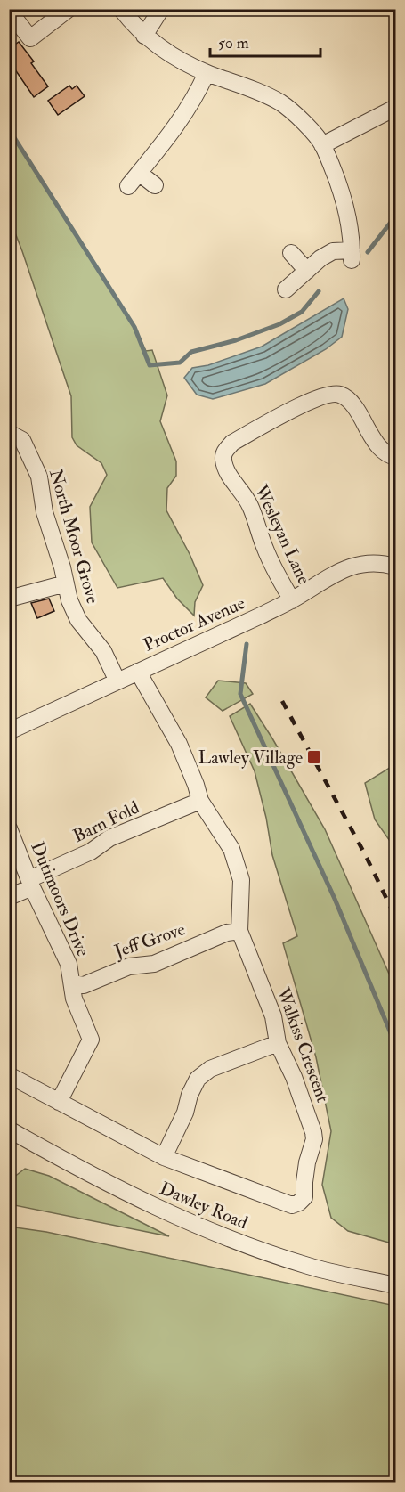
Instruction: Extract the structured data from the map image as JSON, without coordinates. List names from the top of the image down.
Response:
{
  "streets": {
    "street": [
      "Wesleyan Lane",
      "North Moor Grove",
      "Proctor Avenue",
      "Barn Fold",
      "Dutimoors Drive",
      "Jeff Grove",
      "Walkiss Crescent",
      "Dawley Road"
    ]
  },
  "crossings": [
    ["Wesleyan Lane", "Proctor Avenue"],
    ["North Moor Grove", "Proctor Avenue"],
    ["Proctor Avenue", "Walkiss Crescent"],
    ["Barn Fold", "Dutimoors Drive"],
    ["Barn Fold", "Walkiss Crescent"],
    ["Dutimoors Drive", "Jeff Grove"],
    ["Dutimoors Drive", "Walkiss Crescent"],
    ["Jeff Grove", "Walkiss Crescent"]
  ],
  "places": {
    "transit": ["Lawley Village"]
  },
  "scale_bar": "50 m"
}
